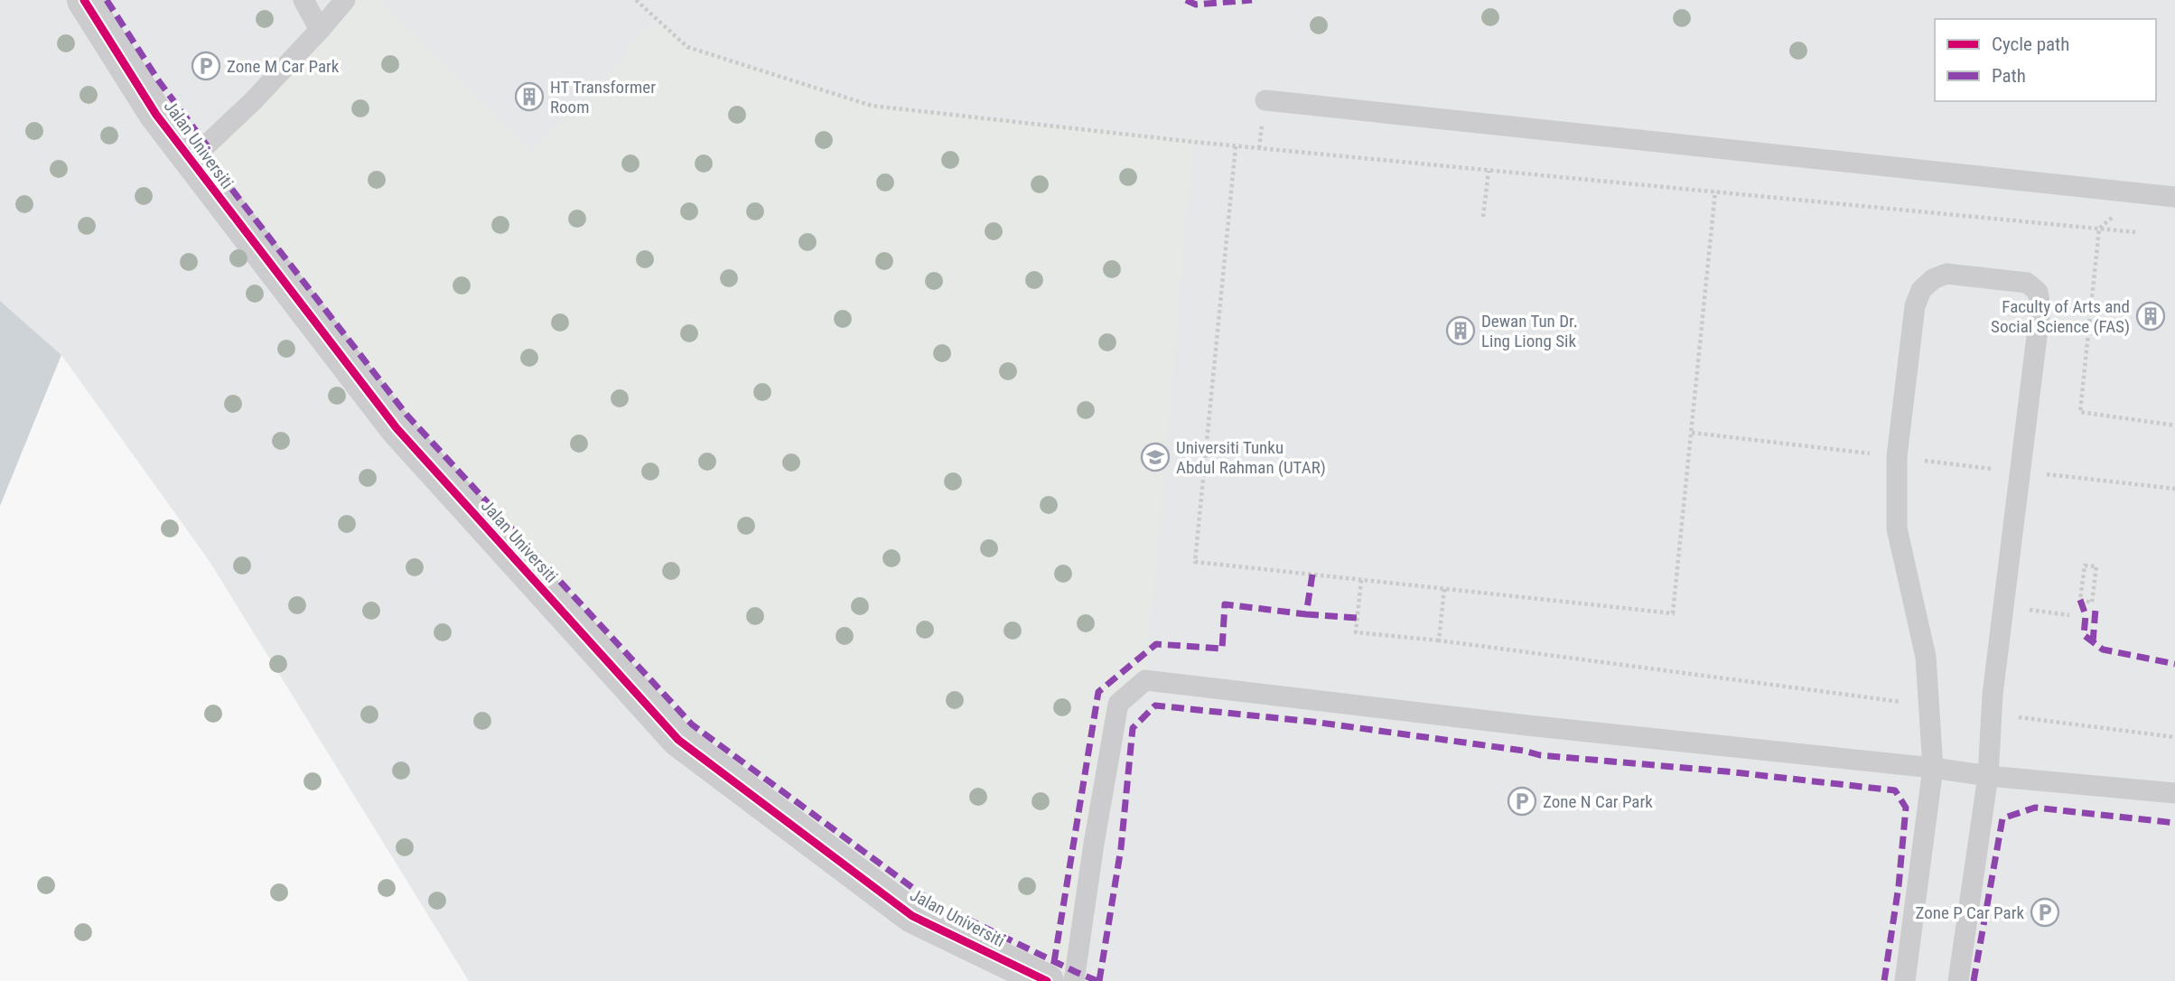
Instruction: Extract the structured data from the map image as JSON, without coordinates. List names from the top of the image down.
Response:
{
  "streets": {
    "street": ["Jalan Universiti"]
  },
  "places": {
    "parking": ["Zone M Car Park", "Zone N Car Park", "Zone P Car Park"],
    "building": ["HT Transformer Room", "Faculty of Arts and Social Science (FAS)", "Dewan Tun Dr. Ling Liong Sik"],
    "school or university": ["Universiti Tunku Abdul Rahman (UTAR)"]
  },
  "legend": ["Cycle path", "Path"]
}
